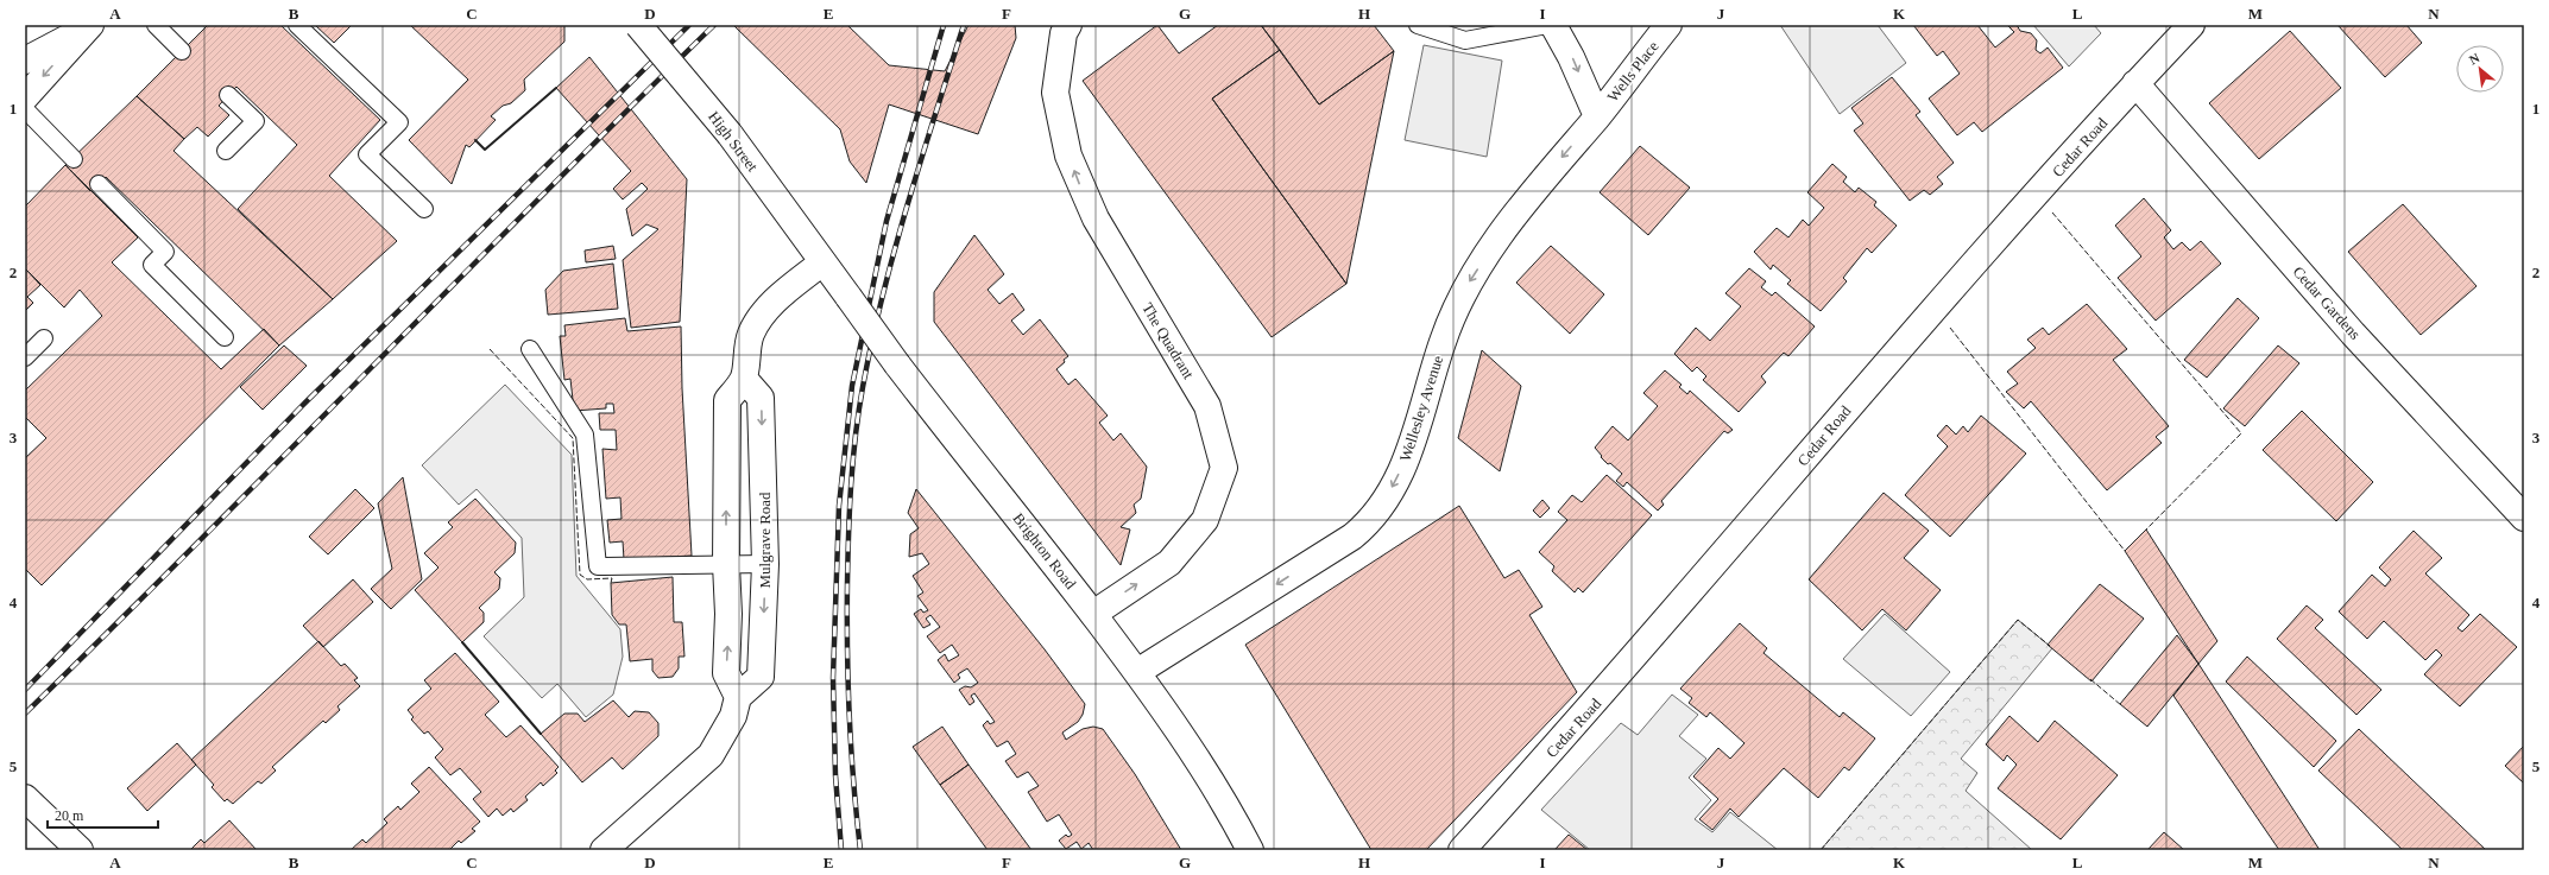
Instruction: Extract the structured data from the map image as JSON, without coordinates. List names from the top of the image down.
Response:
{
  "streets": {
    "main road": [
      "Wells Place",
      "High Street",
      "Cedar Road",
      "Cedar Gardens",
      "The Quadrant",
      "Wellesley Avenue",
      "Mulgrave Road",
      "Brighton Road"
    ]
  },
  "crossings": [
    ["Wells Place", "Wellesley Avenue"],
    ["High Street", "Brighton Road"],
    ["Cedar Road", "Cedar Gardens"],
    ["The Quadrant", "Brighton Road"],
    ["Wellesley Avenue", "Brighton Road"]
  ],
  "one_way": ["The Quadrant", "Wellesley Avenue"],
  "scale_bar": "20 m",
  "north": "top left",
  "grid": {
    "columns": [
      "A",
      "B",
      "C",
      "D",
      "E",
      "F",
      "G",
      "H",
      "I",
      "J",
      "K",
      "L",
      "M",
      "N"
    ],
    "rows": [
      "1",
      "2",
      "3",
      "4",
      "5"
    ]
  }
}
